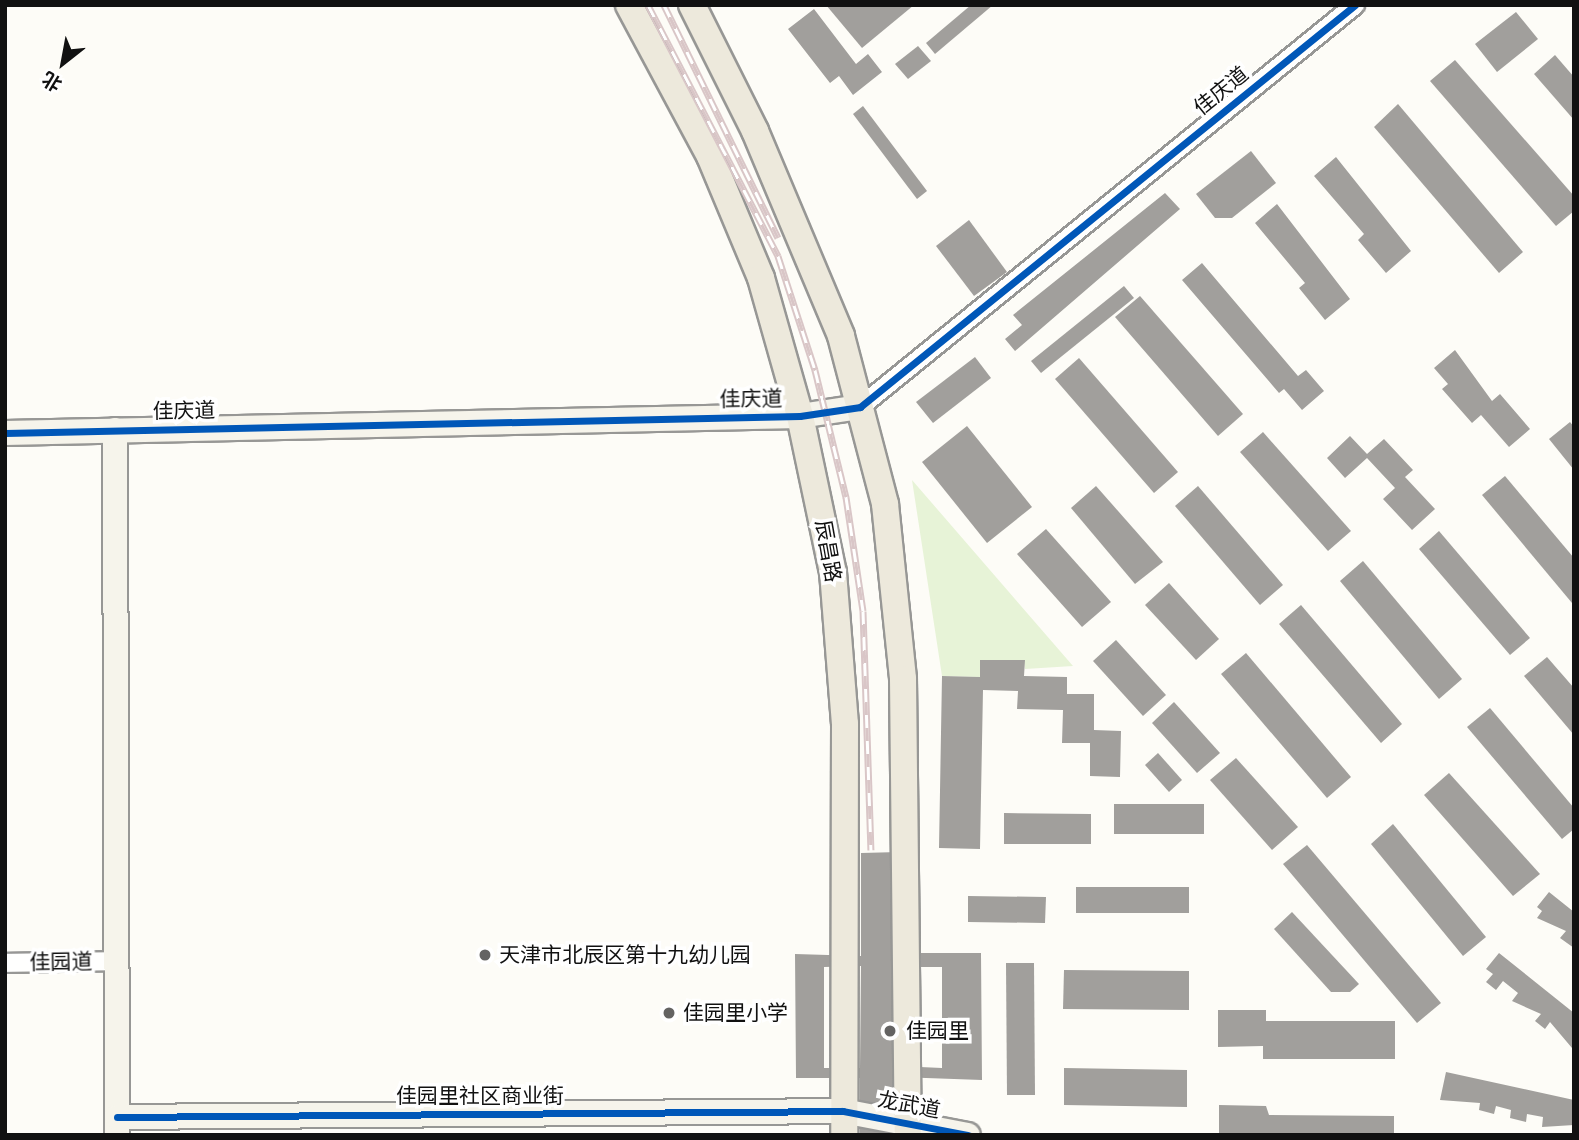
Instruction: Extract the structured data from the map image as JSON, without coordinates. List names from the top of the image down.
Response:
{
  "streets": {
    "main road": ["辰昌路"],
    "street": [
      "佳庆道",
      "佳园道",
      "佳园里社区商业街",
      "龙武道"
    ]
  },
  "crossings": [
    ["佳庆道", "辰昌路"],
    ["辰昌路", "佳园里社区商业街"],
    ["辰昌路", "龙武道"],
    ["佳园里社区商业街", "龙武道"]
  ],
  "places": ["天津市北辰区第十九幼儿园", "佳园里小学", "佳园里"],
  "north": "bottom left"
}
